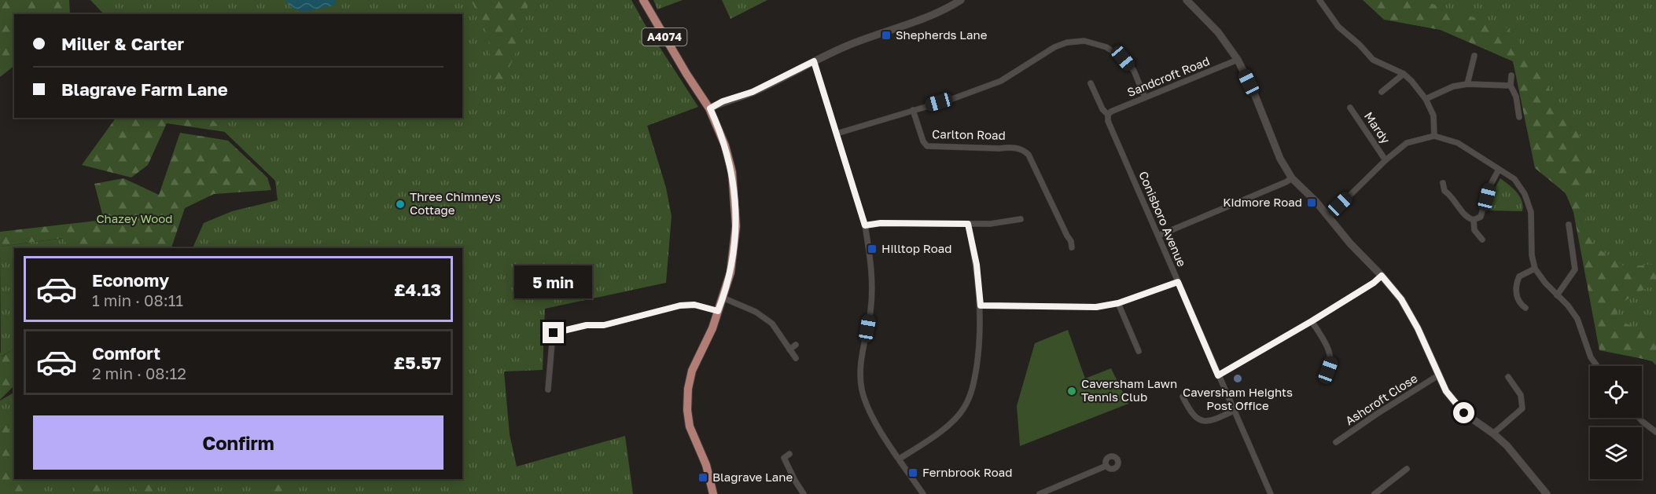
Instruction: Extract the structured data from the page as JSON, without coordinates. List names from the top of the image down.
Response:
{
  "streets": {
    "main road": ["A4074"],
    "street": [
      "Sandcroft Road",
      "Mardy",
      "Carlton Road",
      "Conisboro Avenue",
      "Ashcroft Close"
    ]
  },
  "crossings": [
    ["Sandcroft Road", "Conisboro Avenue"]
  ],
  "parks": ["Chazey Wood"],
  "places": {
    "transit": [
      "Shepherds Lane",
      "Kidmore Road",
      "Hilltop Road",
      "Fernbrook Road",
      "Blagrave Lane"
    ],
    "other": ["Three Chimneys Cottage", "Caversham Heights Post Office", "Caversham Lawn Tennis Club"]
  },
  "page": {
    "banner": ["Miller & Carter", "Blagrave Farm Lane"],
    "list": [
      {
        "name": "Economy",
        "note": "1 min · 08:11",
        "value": "£4.13"
      },
      {
        "name": "Comfort",
        "note": "2 min · 08:12",
        "value": "£5.57"
      }
    ],
    "bubble": "5 min",
    "buttons": "Confirm"
  }
}
